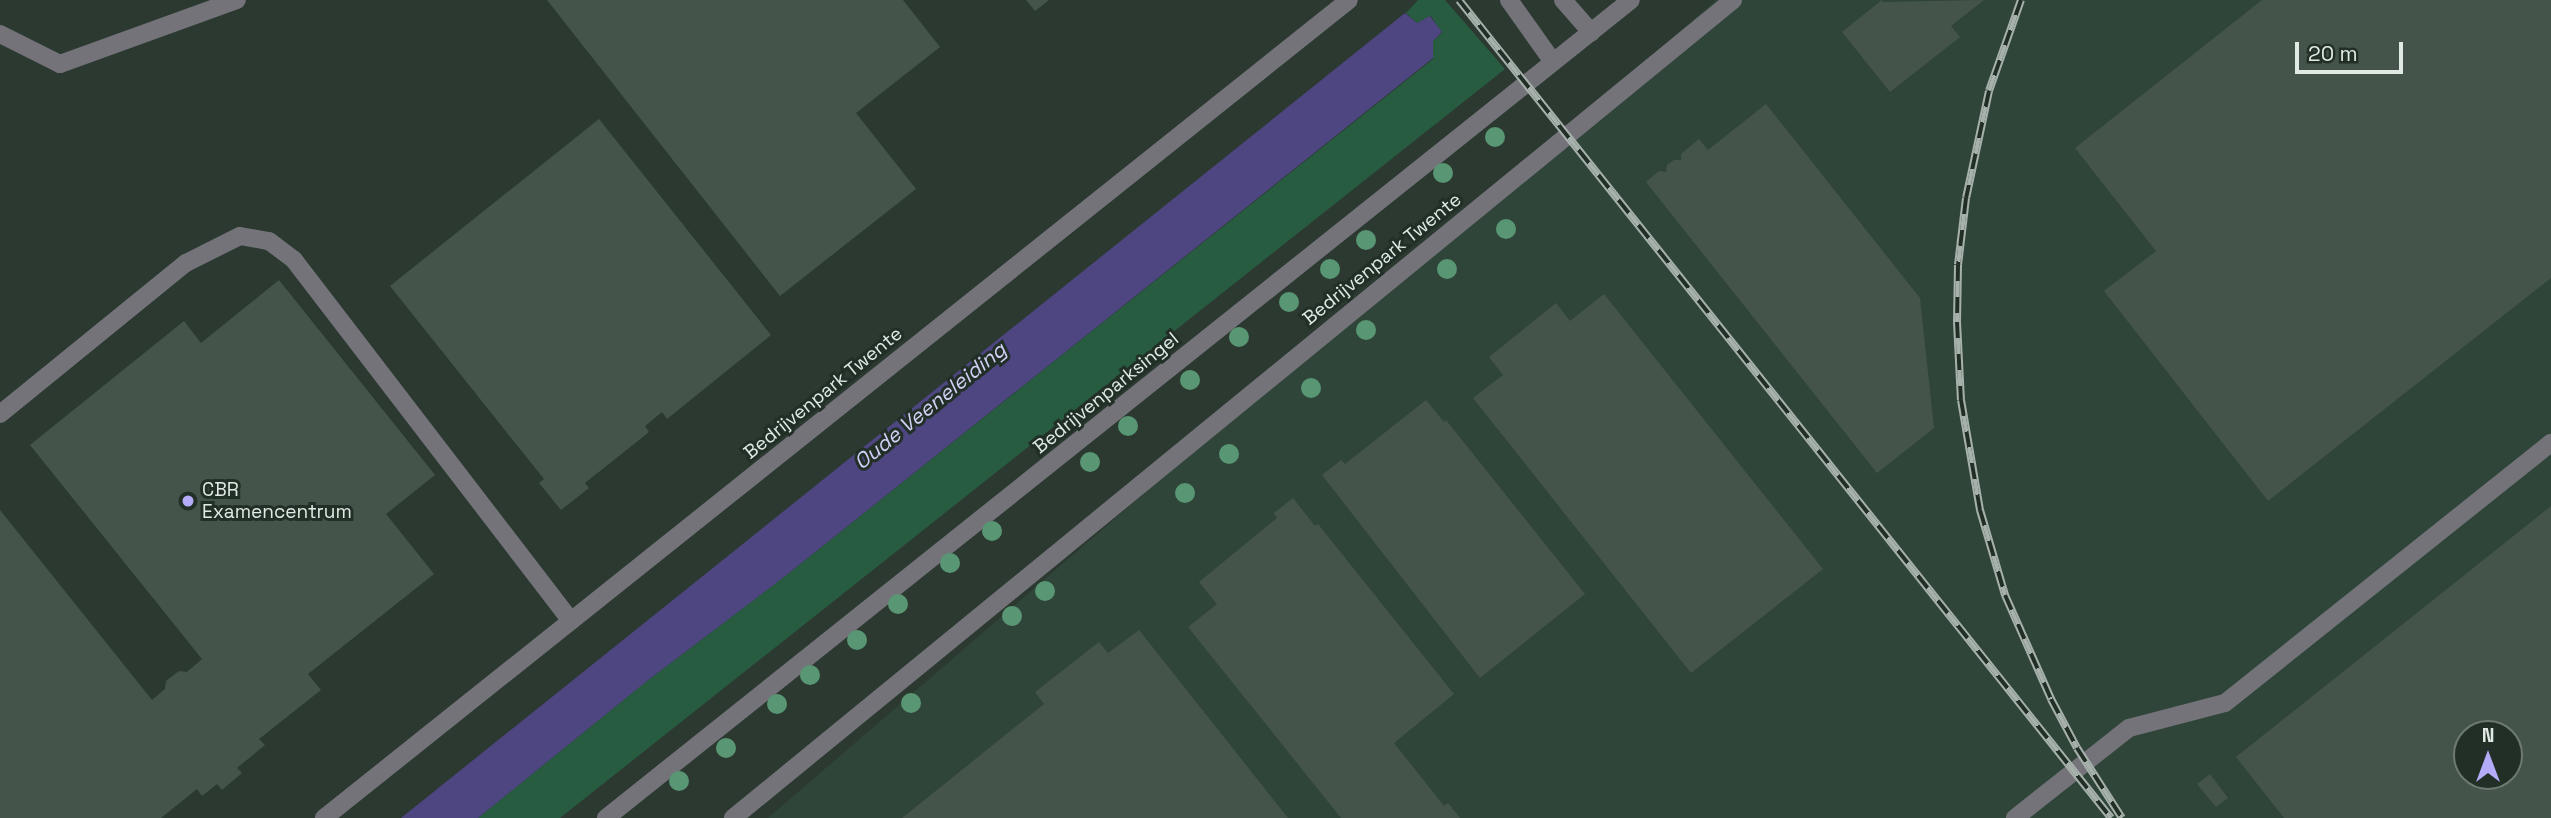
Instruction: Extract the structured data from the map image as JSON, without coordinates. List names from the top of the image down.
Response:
{
  "streets": {
    "street": ["Bedrijvenpark Twente", "Bedrijvenparksingel"]
  },
  "water": ["Oude Veeneleiding"],
  "places": ["CBR Examencentrum"],
  "scale_bar": "20 m",
  "north": "top"
}
